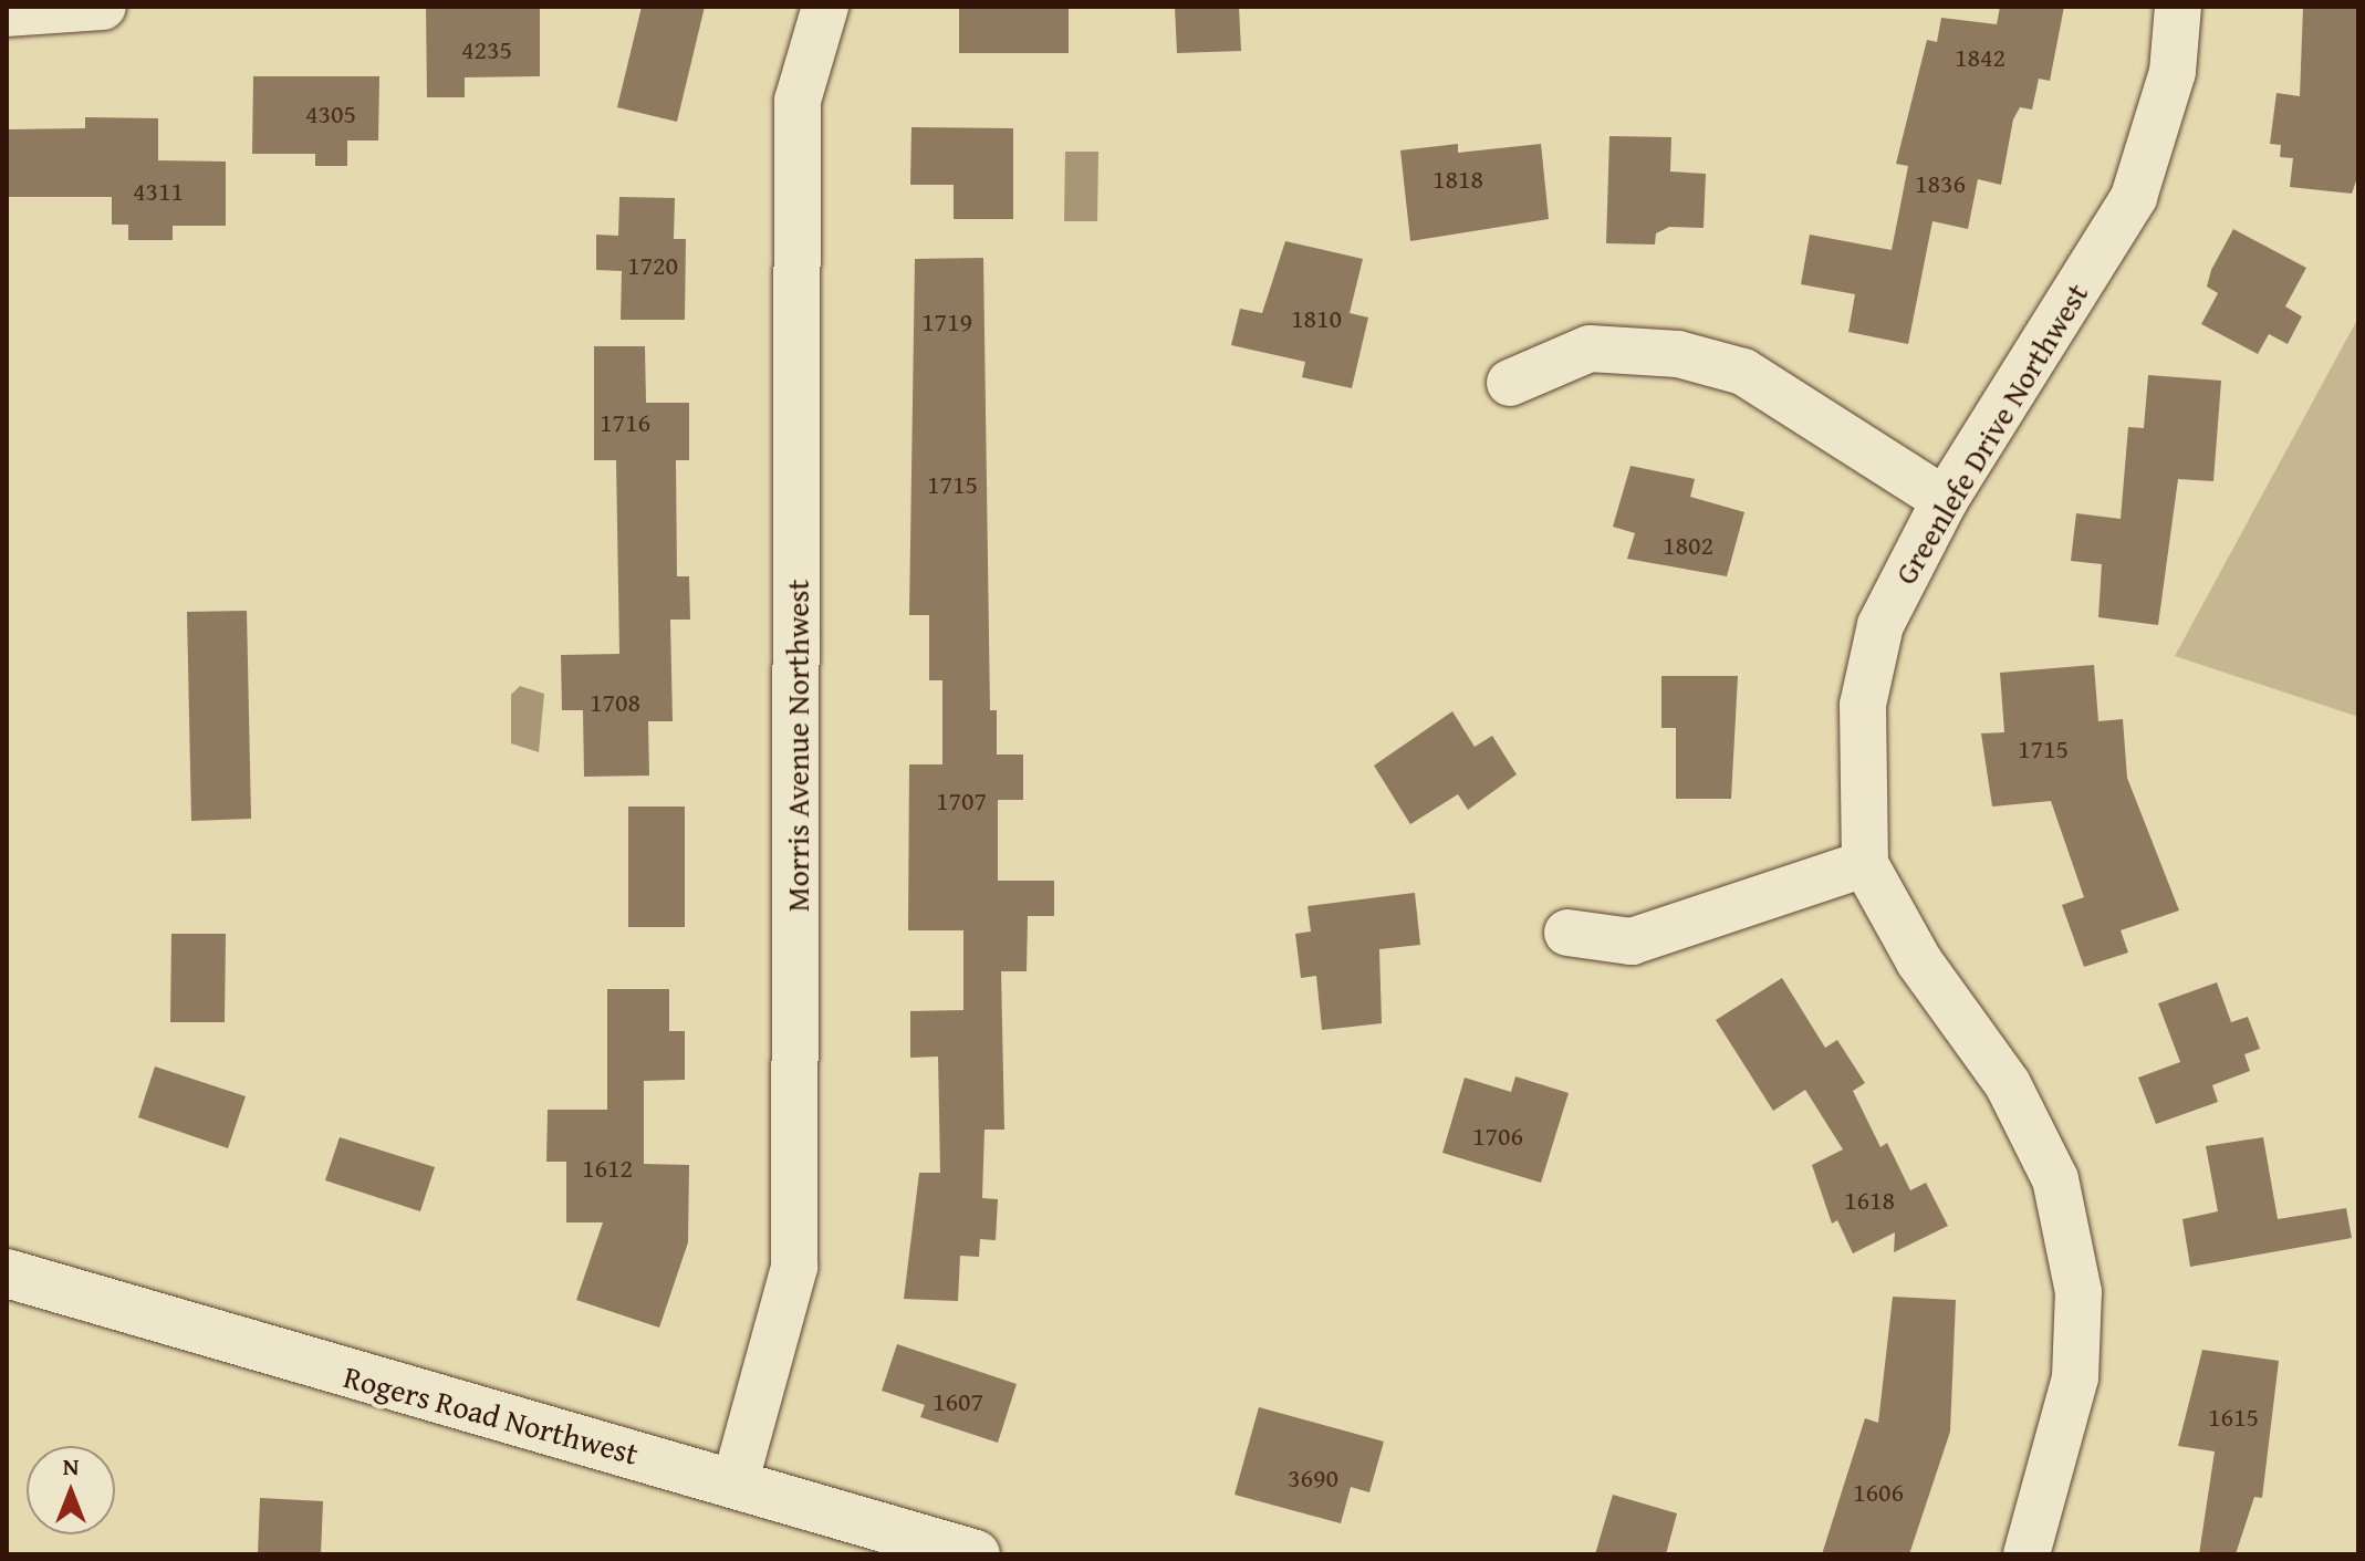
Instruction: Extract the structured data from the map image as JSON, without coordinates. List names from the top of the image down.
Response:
{
  "streets": {
    "street": ["Greenlefe Drive Northwest", "Morris Avenue Northwest", "Rogers Road Northwest"]
  },
  "crossings": [
    ["Morris Avenue Northwest", "Rogers Road Northwest"]
  ],
  "house_numbers": [
    "4235",
    "1842",
    "4305",
    "1818",
    "1836",
    "4311",
    "1720",
    "1810",
    "1719",
    "1716",
    "1715",
    "1802",
    "1708",
    "1715",
    "1707",
    "1706",
    "1612",
    "1618",
    "1607",
    "1615",
    "3690",
    "1606"
  ],
  "north": "top"
}
